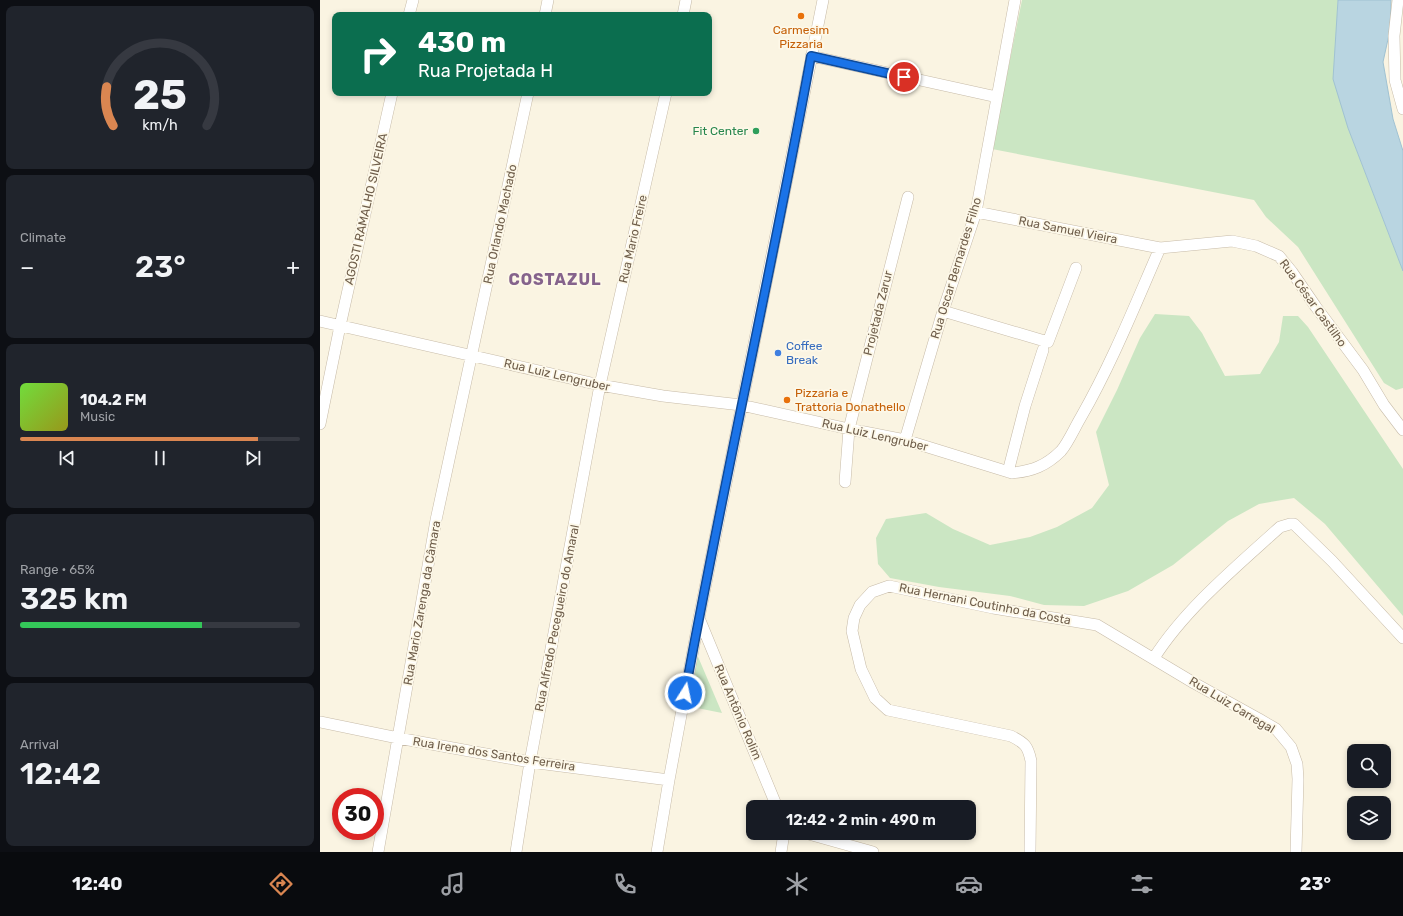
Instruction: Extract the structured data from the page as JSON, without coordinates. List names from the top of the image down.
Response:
{
  "streets": {
    "street": [
      "AGOSTI RAMALHO SILVEIRA",
      "Rua Orlando Machado",
      "Rua Samuel Vieira",
      "Rua Mario Freire",
      "Rua Oscar Bernardes Filho",
      "Rua César Castilho",
      "Projetada Zarur",
      "Rua Luiz Lengruber",
      "Rua Mario Zarenga da Câmara",
      "Rua Hernani Coutinho da Costa",
      "Rua Alfredo Pecegueiro do Amaral",
      "Rua Luiz Carregal",
      "Rua Antônio Rolim",
      "Rua Irene dos Santos Ferreira"
    ]
  },
  "crossings": [
    ["AGOSTI RAMALHO SILVEIRA", "Rua Luiz Lengruber"],
    ["Rua Orlando Machado", "Rua Luiz Lengruber"],
    ["Rua Orlando Machado", "Rua Mario Zarenga da Câmara"],
    ["Rua Samuel Vieira", "Rua Oscar Bernardes Filho"],
    ["Rua Samuel Vieira", "Rua César Castilho"],
    ["Rua Samuel Vieira", "Rua Luiz Lengruber"],
    ["Rua Mario Freire", "Rua Luiz Lengruber"],
    ["Rua Mario Freire", "Rua Alfredo Pecegueiro do Amaral"],
    ["Rua Oscar Bernardes Filho", "Rua Luiz Lengruber"],
    ["Rua César Castilho", "Rua Luiz Lengruber"],
    ["Projetada Zarur", "Rua Luiz Lengruber"],
    ["Rua Luiz Lengruber", "Rua Mario Zarenga da Câmara"],
    ["Rua Luiz Lengruber", "Rua Alfredo Pecegueiro do Amaral"],
    ["Rua Mario Zarenga da Câmara", "Rua Irene dos Santos Ferreira"],
    ["Rua Hernani Coutinho da Costa", "Rua Luiz Carregal"],
    ["Rua Alfredo Pecegueiro do Amaral", "Rua Irene dos Santos Ferreira"]
  ],
  "districts": ["COSTAZUL"],
  "places": [
    "Carmesim Pizzaria",
    "Fit Center",
    "Coffee Break",
    "Pizzaria e Trattoria Donathello"
  ],
  "page": {
    "turn": ["430 m", "Rua Projetada H"],
    "tile": [
      "Climate",
      ["Range · 65%", "325 km"],
      ["Arrival", "12:42"]
    ],
    "heat": ["−", "23°", "+"],
    "song": ["104.2 FM", "Music"],
    "limit": "30",
    "trip": "12:42 · 2 min · 490 m",
    "tabs": ["12:40", "23°"],
    "gauge": ["25", "km/h"]
  }
}
